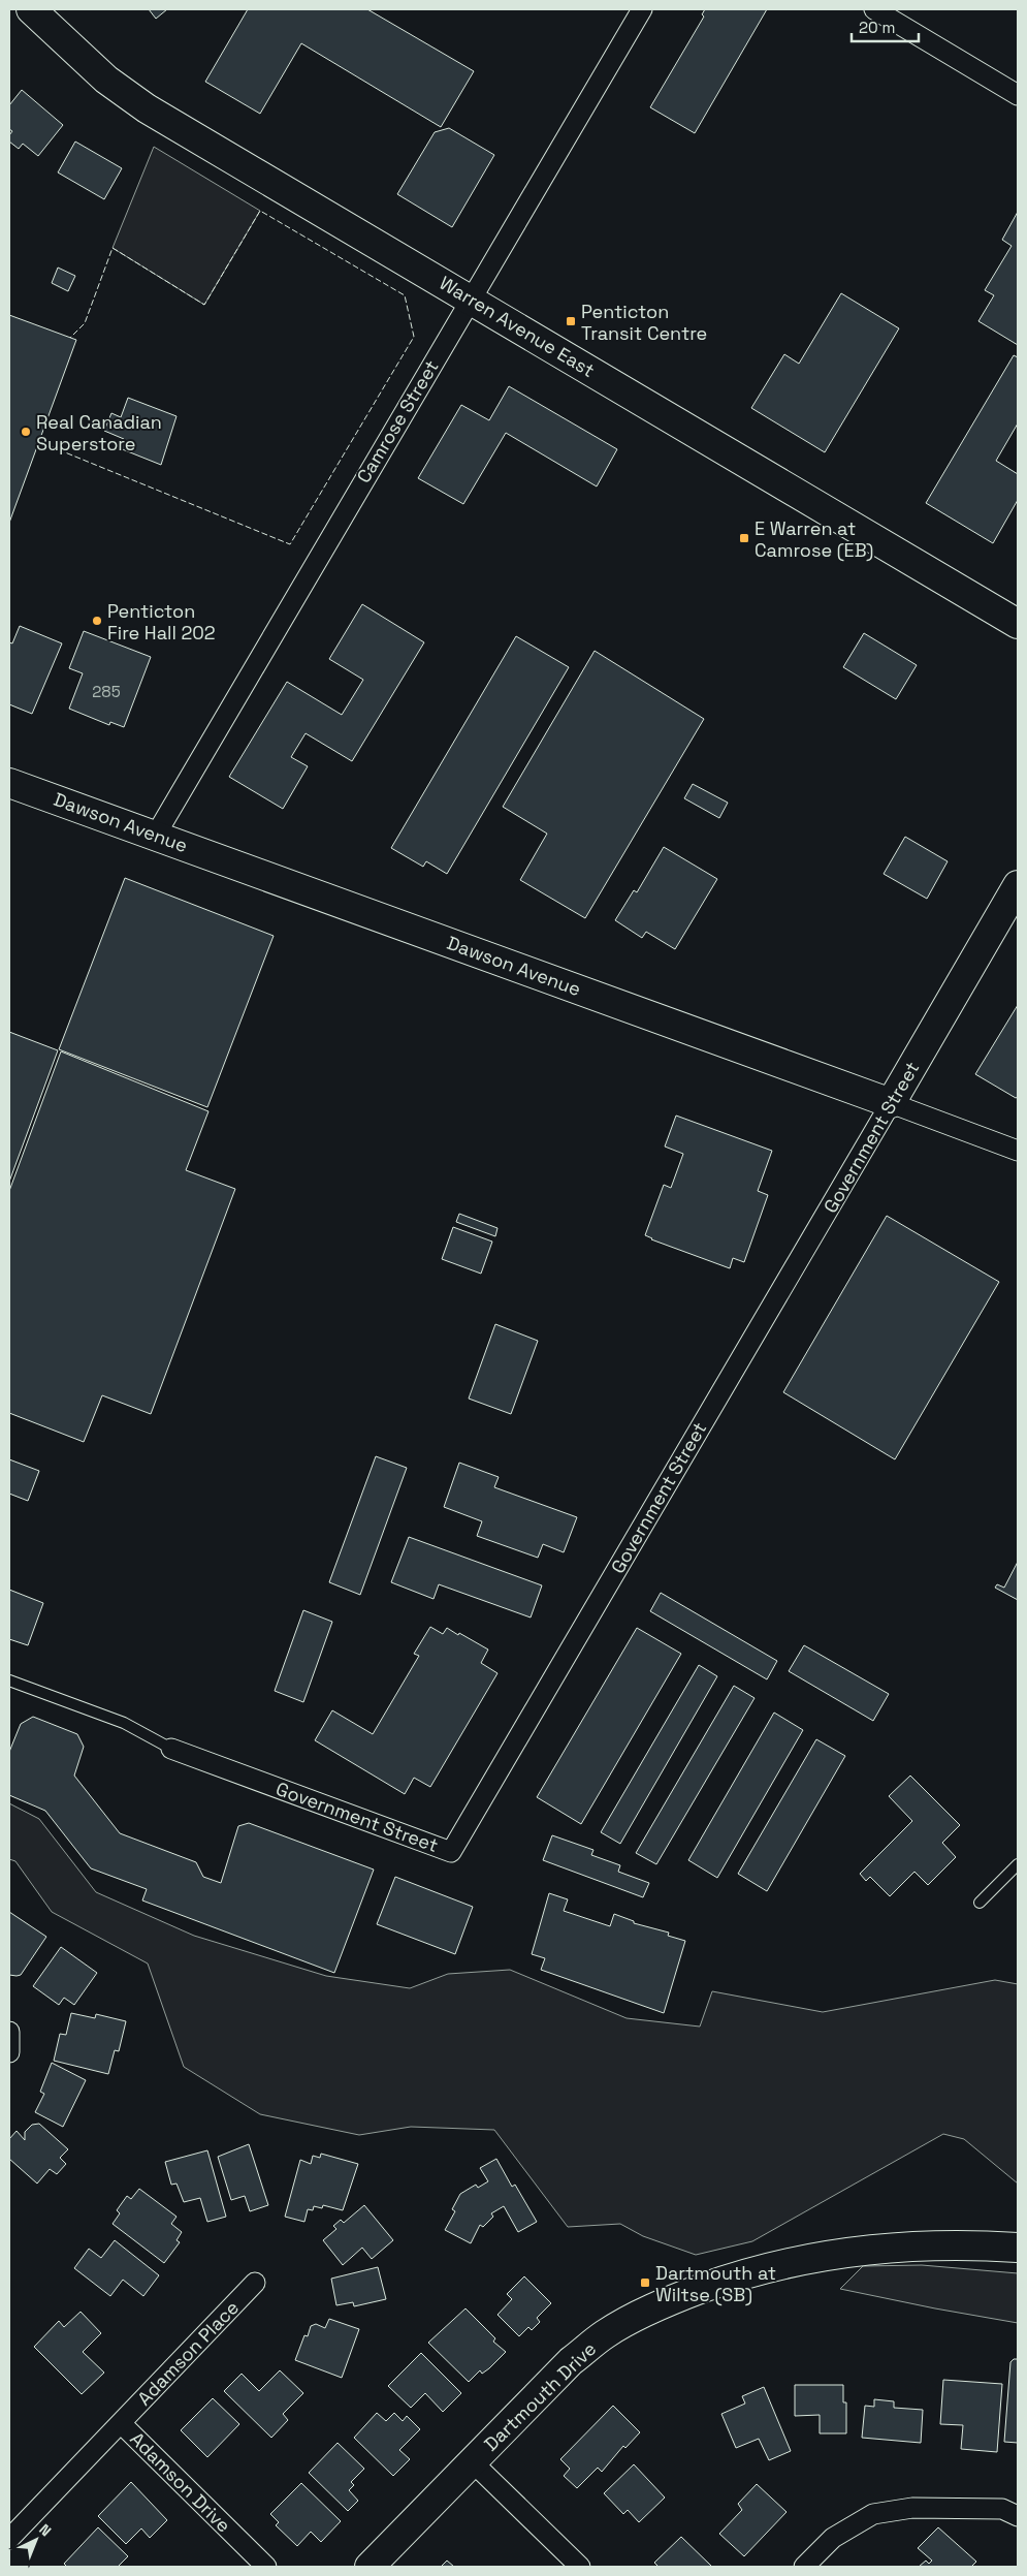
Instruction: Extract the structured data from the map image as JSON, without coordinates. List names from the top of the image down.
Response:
{
  "streets": {
    "street": [
      "Warren Avenue East",
      "Camrose Street",
      "Dawson Avenue",
      "Government Street",
      "Adamson Place",
      "Dartmouth Drive",
      "Adamson Drive"
    ]
  },
  "crossings": [
    ["Warren Avenue East", "Camrose Street"],
    ["Camrose Street", "Dawson Avenue"],
    ["Dawson Avenue", "Government Street"],
    ["Adamson Place", "Adamson Drive"]
  ],
  "places": {
    "transit": ["Penticton Transit Centre", "E Warren at Camrose (EB)", "Dartmouth at Wiltse (SB)"],
    "other": ["Real Canadian Superstore", "Penticton Fire Hall 202"]
  },
  "house_numbers": ["285"],
  "scale_bar": "20 m",
  "north": "top right"
}
